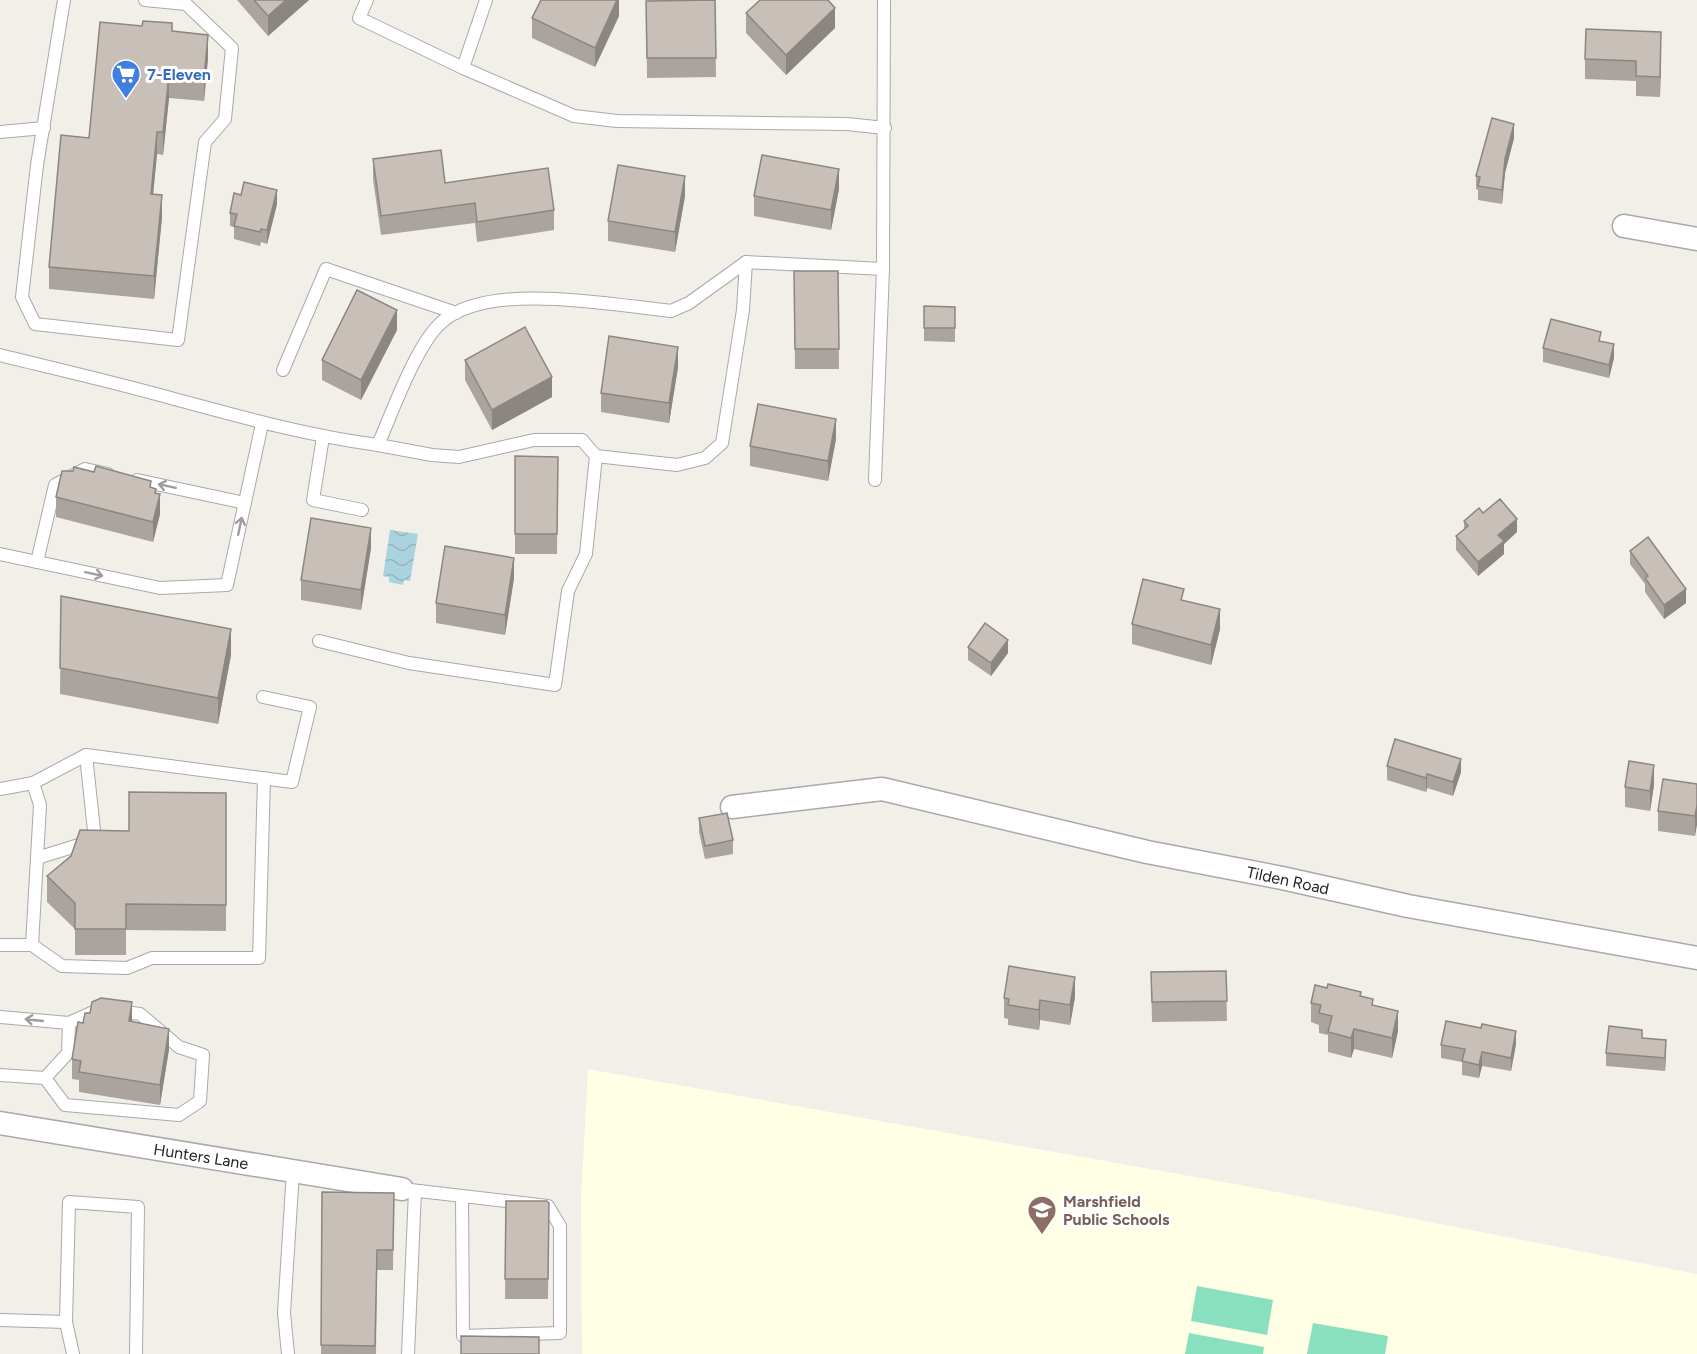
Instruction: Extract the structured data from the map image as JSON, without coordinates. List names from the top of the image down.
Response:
{
  "streets": {
    "street": ["Tilden Road", "Hunters Lane"]
  },
  "places": {
    "supermarket": ["7-Eleven"],
    "school or university": ["Marshfield Public Schools"]
  }
}
